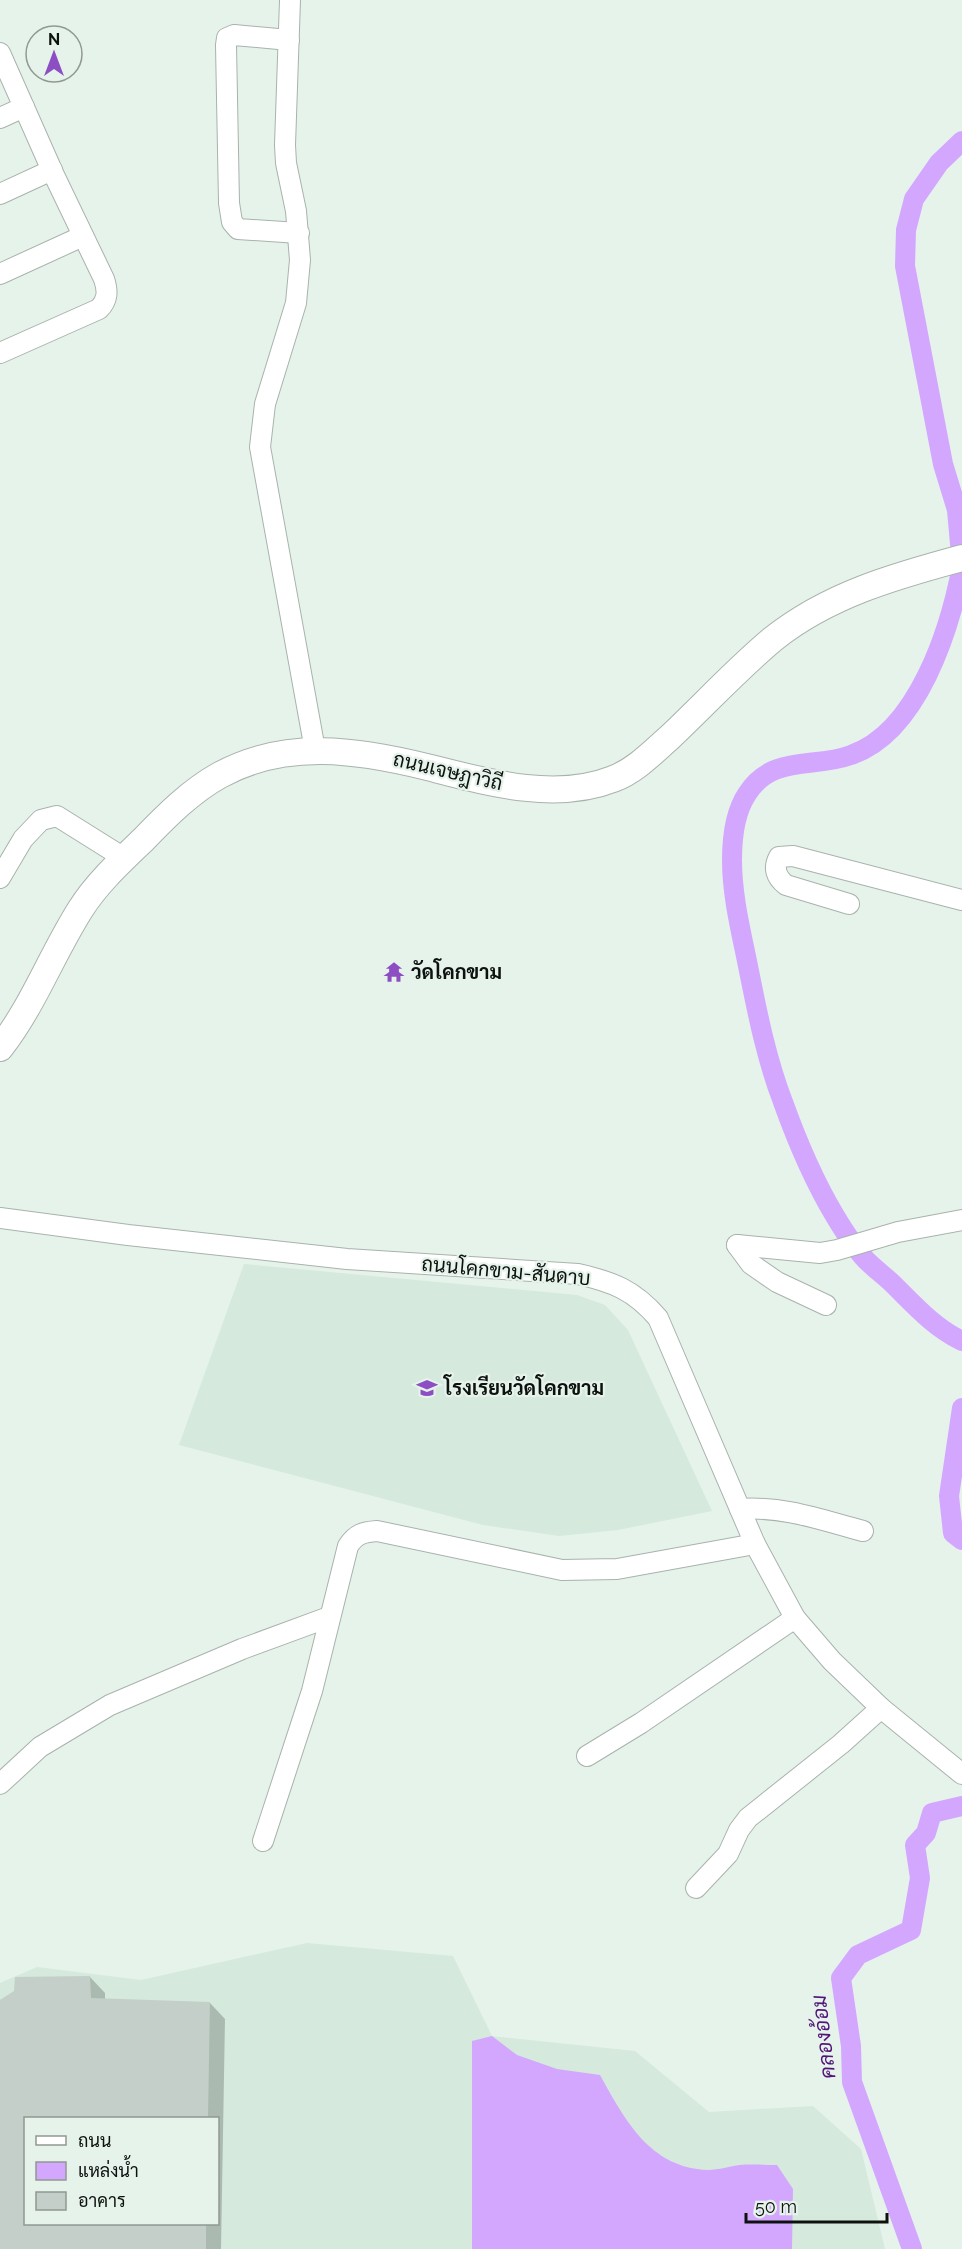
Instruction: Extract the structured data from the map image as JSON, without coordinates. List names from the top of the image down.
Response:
{
  "streets": {
    "street": ["ถนนเจษฎาวิถี", "ถนนโคกขาม-สันดาบ"]
  },
  "water": ["คลองอ้อม"],
  "places": {
    "temple": ["วัดโคกขาม"],
    "school or university": ["โรงเรียนวัดโคกขาม"]
  },
  "legend": ["ถนน", "แหล่งน้ำ", "อาคาร"],
  "scale_bar": "50 m",
  "north": "top"
}
